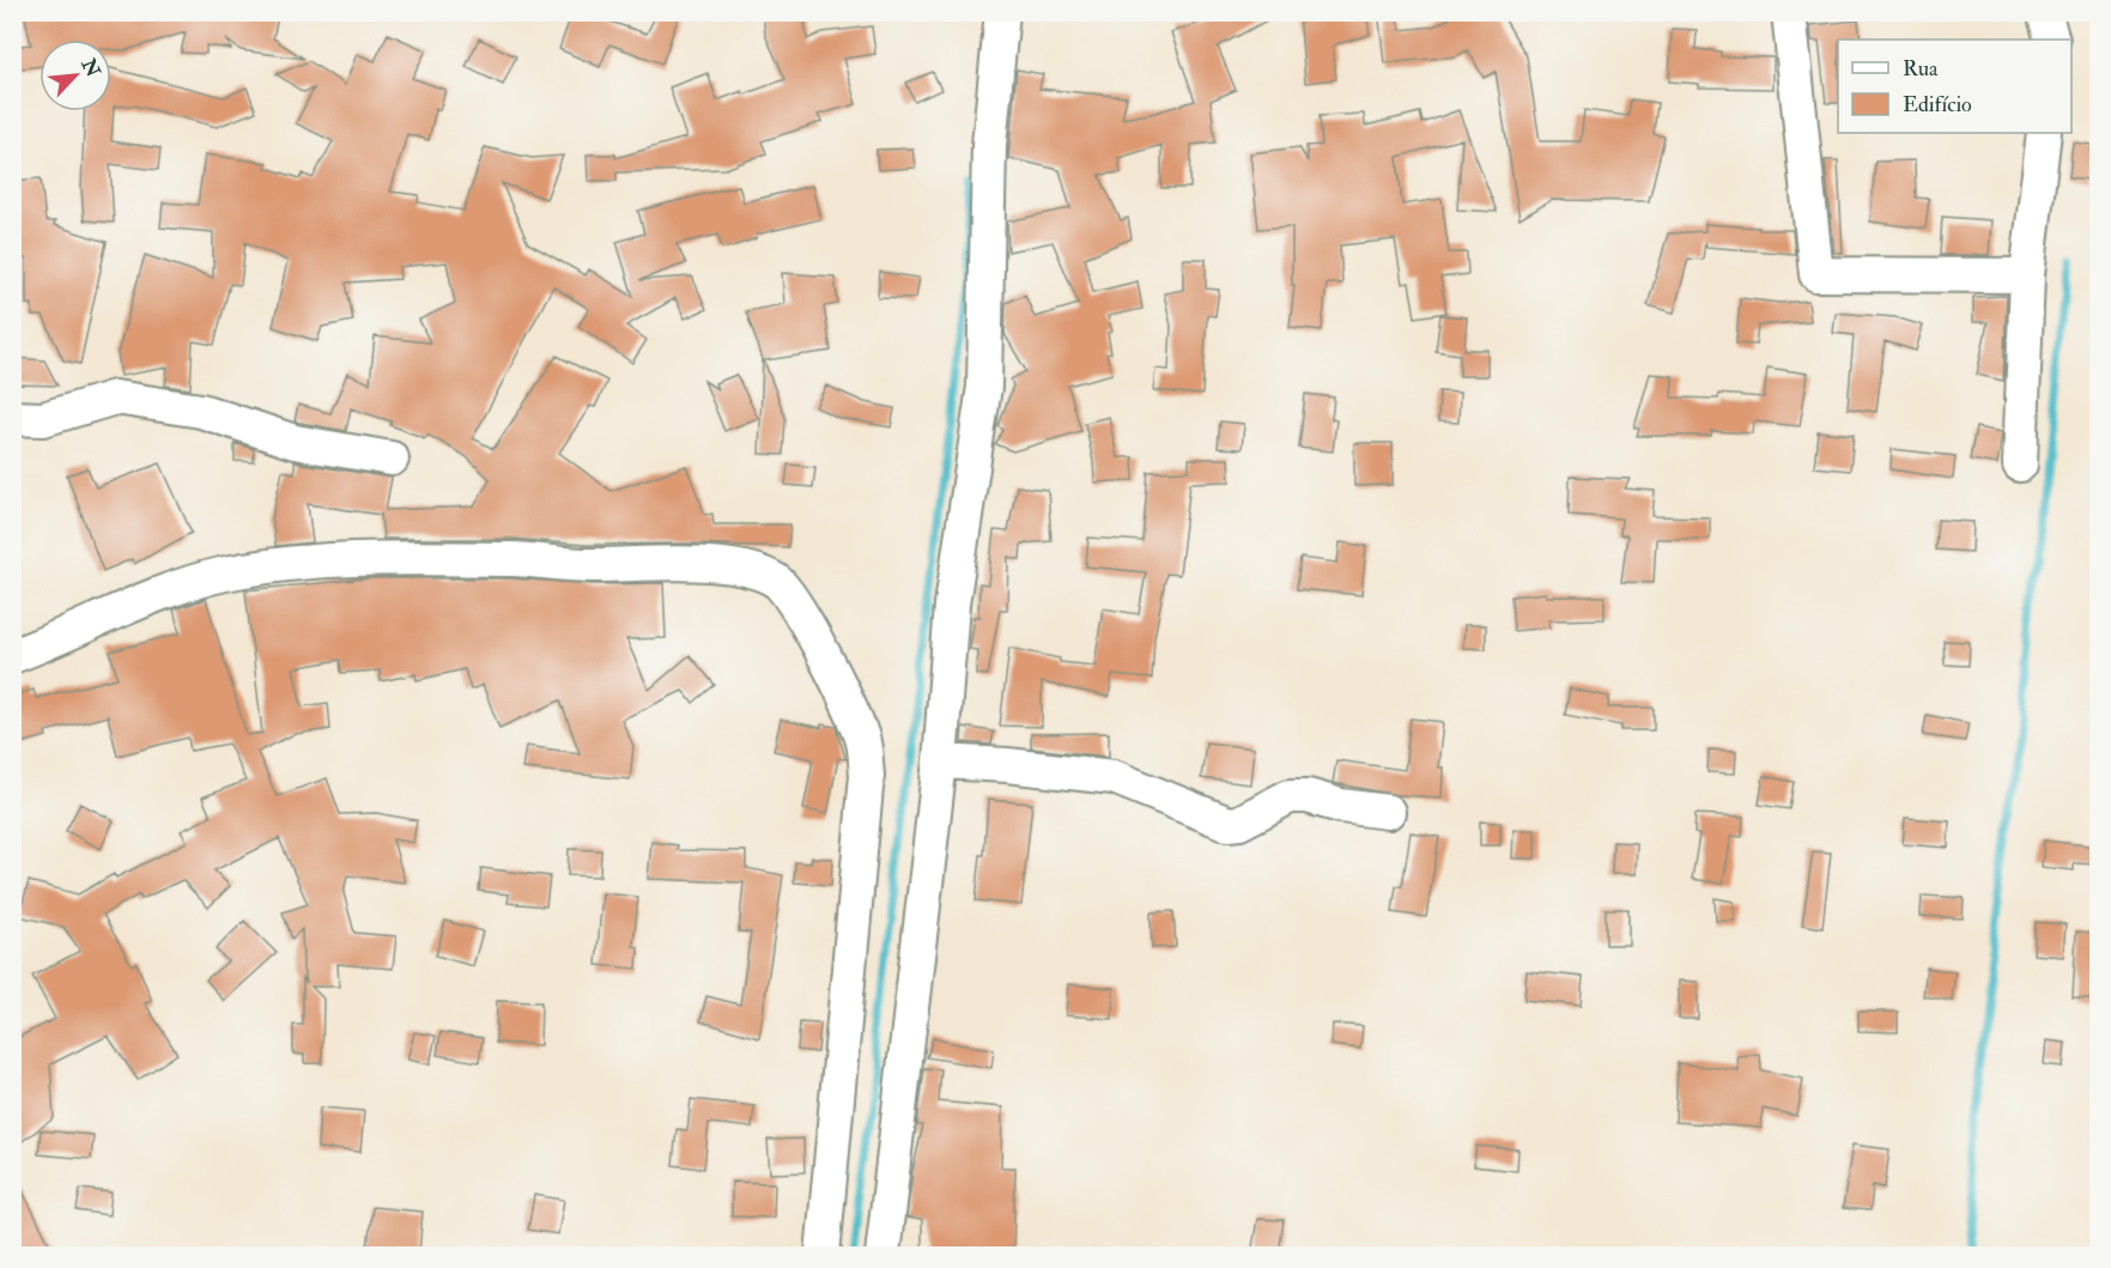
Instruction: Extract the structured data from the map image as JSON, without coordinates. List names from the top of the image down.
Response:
{
  "legend": ["Rua", "Edifício"],
  "north": "top right"
}
